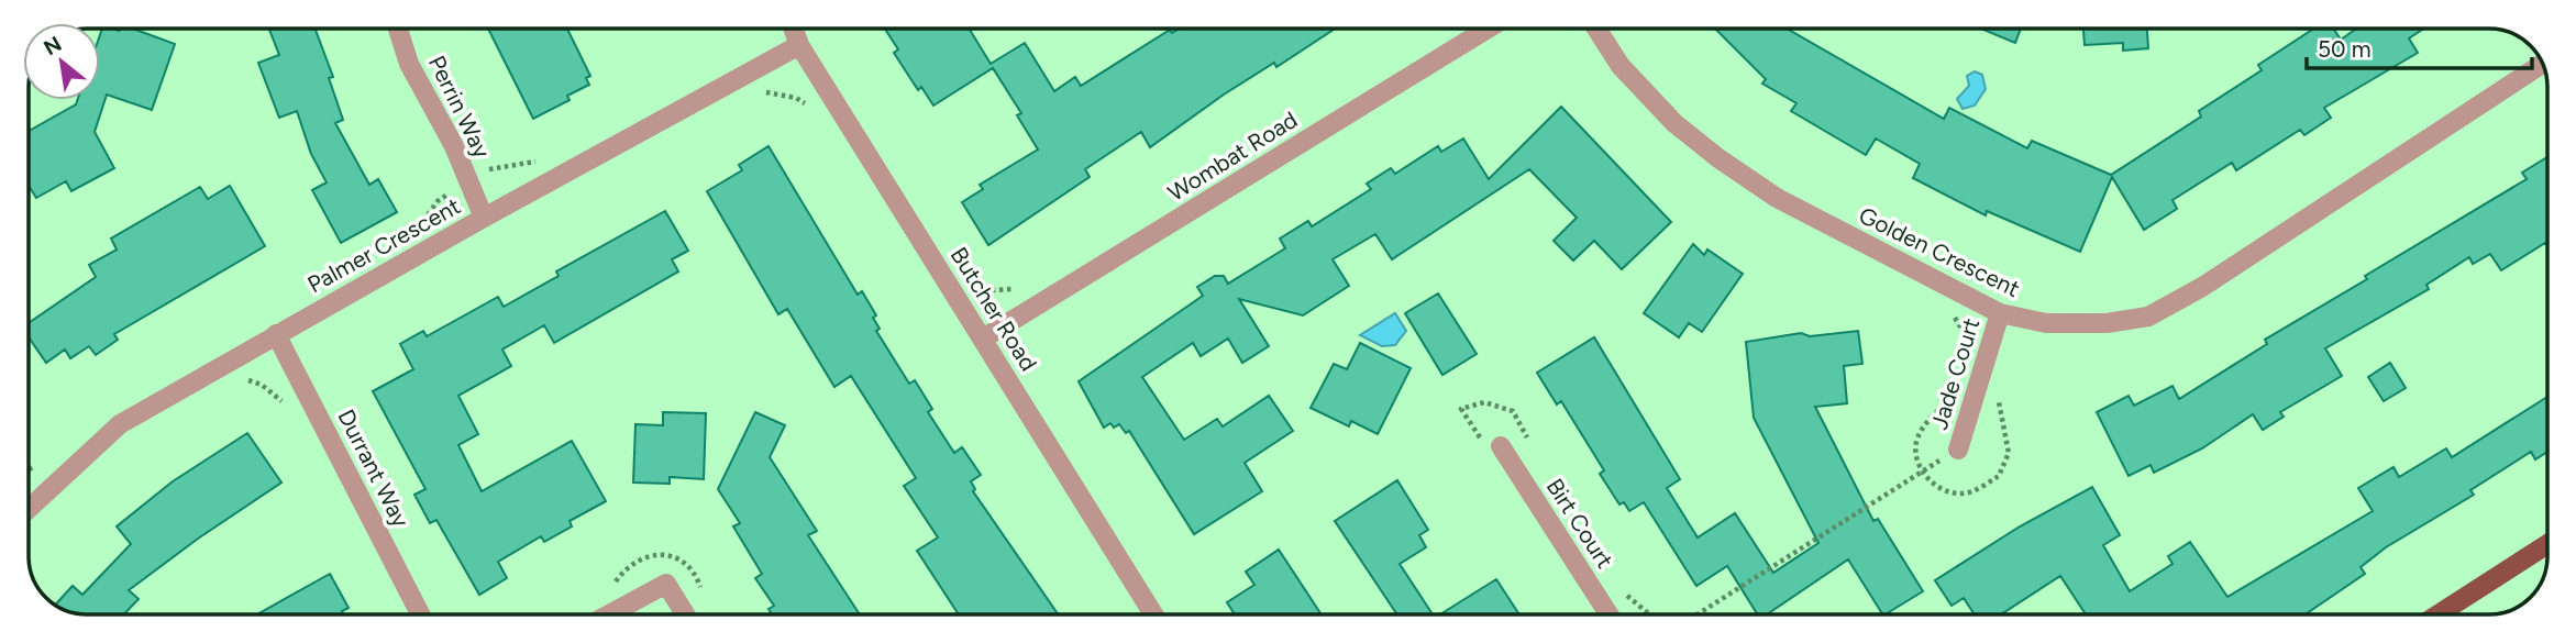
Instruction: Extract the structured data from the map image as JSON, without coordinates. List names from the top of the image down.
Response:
{
  "streets": {
    "street": [
      "Perrin Way",
      "Wombat Road",
      "Palmer Crescent",
      "Golden Crescent",
      "Butcher Road",
      "Jade Court",
      "Durrant Way",
      "Birt Court"
    ]
  },
  "crossings": [
    ["Perrin Way", "Palmer Crescent"],
    ["Wombat Road", "Butcher Road"],
    ["Palmer Crescent", "Butcher Road"],
    ["Palmer Crescent", "Durrant Way"],
    ["Golden Crescent", "Jade Court"]
  ],
  "scale_bar": "50 m",
  "north": "top left"
}
